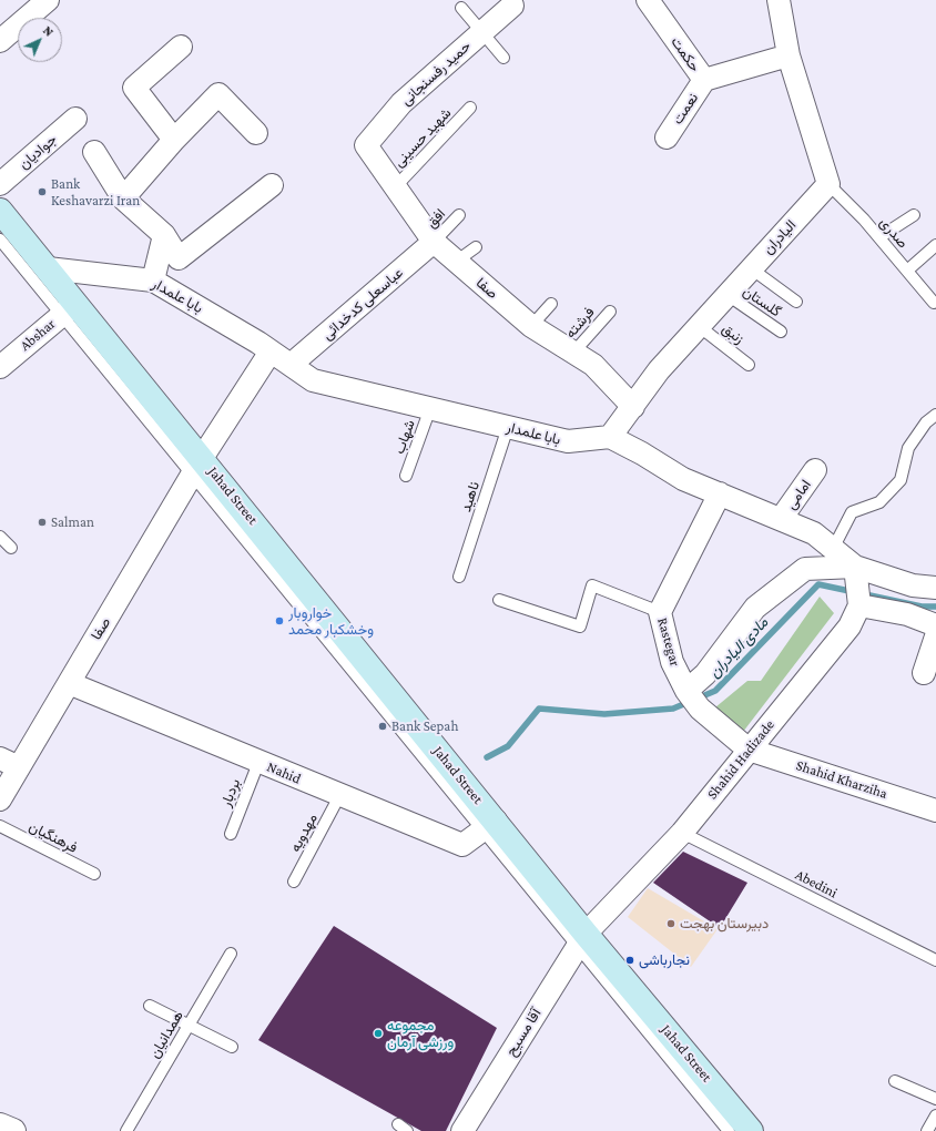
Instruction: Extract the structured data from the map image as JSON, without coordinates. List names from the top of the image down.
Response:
{
  "streets": {
    "main road": ["Jahad Street"],
    "street": [
      "حکمت",
      "حمید رفسنجانی",
      "نعمت",
      "جوادیان",
      "الیادران",
      "صفا",
      "بابا علمدار",
      "عباسعلی کدخدائی",
      "Abshar",
      "امامی",
      "Rastegar",
      "Shahid Hadizade",
      "Nahid",
      "Shahid Kharziha",
      "آقا مسیح"
    ],
    "lane": [
      "شهید حسینی",
      "افق",
      "صدری",
      "گلستان",
      "فرشته",
      "زنبق",
      "شهاب",
      "ناهید",
      "بردبار",
      "مهدویه",
      "فرهنگیان",
      "Abedini",
      "همدانیان"
    ]
  },
  "crossings": [
    ["حکمت", "نعمت"],
    ["حمید رفسنجانی", "صفا"],
    ["شهید حسینی", "صفا"],
    ["افق", "صفا"],
    ["افق", "عباسعلی کدخدائی"],
    ["صدری", "الیادران"],
    ["الیادران", "صفا"],
    ["الیادران", "بابا علمدار"],
    ["الیادران", "گلستان"],
    ["الیادران", "زنبق"],
    ["صفا", "عباسعلی کدخدائی"],
    ["صفا", "فرشته"],
    ["صفا", "Jahad Street"],
    ["صفا", "Nahid"],
    ["بابا علمدار", "عباسعلی کدخدائی"],
    ["بابا علمدار", "شهاب"],
    ["بابا علمدار", "Jahad Street"],
    ["بابا علمدار", "ناهید"],
    ["Abshar", "Jahad Street"],
    ["Jahad Street", "Shahid Hadizade"],
    ["Jahad Street", "Nahid"],
    ["Jahad Street", "آقا مسیح"],
    ["Rastegar", "Shahid Hadizade"],
    ["Rastegar", "Shahid Kharziha"],
    ["Shahid Hadizade", "Shahid Kharziha"],
    ["Shahid Hadizade", "Abedini"],
    ["Shahid Hadizade", "آقا مسیح"],
    ["Nahid", "بردبار"],
    ["Nahid", "مهدویه"]
  ],
  "water": ["مادی الیادران"],
  "places": [
    "Bank Keshavarzi Iran",
    "Salman",
    "خواروبار وخشکبار محمد",
    "Bank Sepah",
    "دبیرستان بهجت",
    "نجارباشی",
    "مجموعه ورزشی آرمان"
  ],
  "north": "top right"
}
